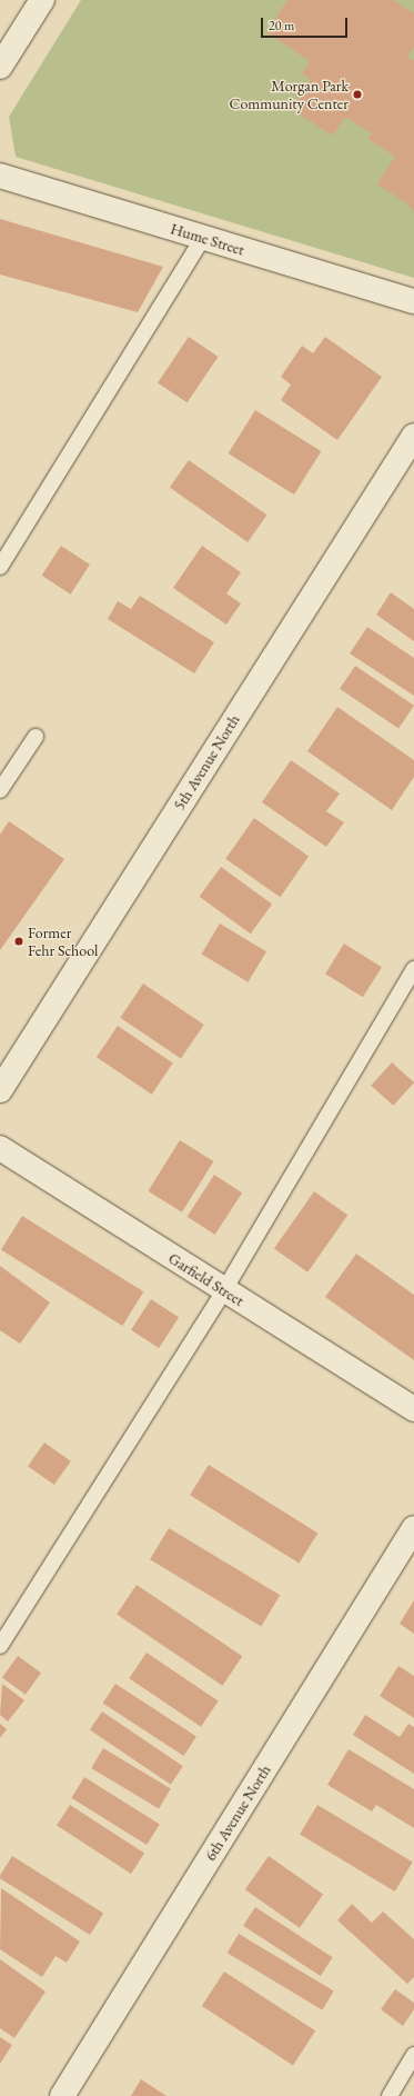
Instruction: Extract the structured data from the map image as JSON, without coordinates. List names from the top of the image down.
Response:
{
  "streets": {
    "street": [
      "Hume Street",
      "5th Avenue North",
      "Garfield Street",
      "6th Avenue North"
    ]
  },
  "places": ["Morgan Park Community Center", "Former Fehr School"],
  "scale_bar": "20 m"
}
